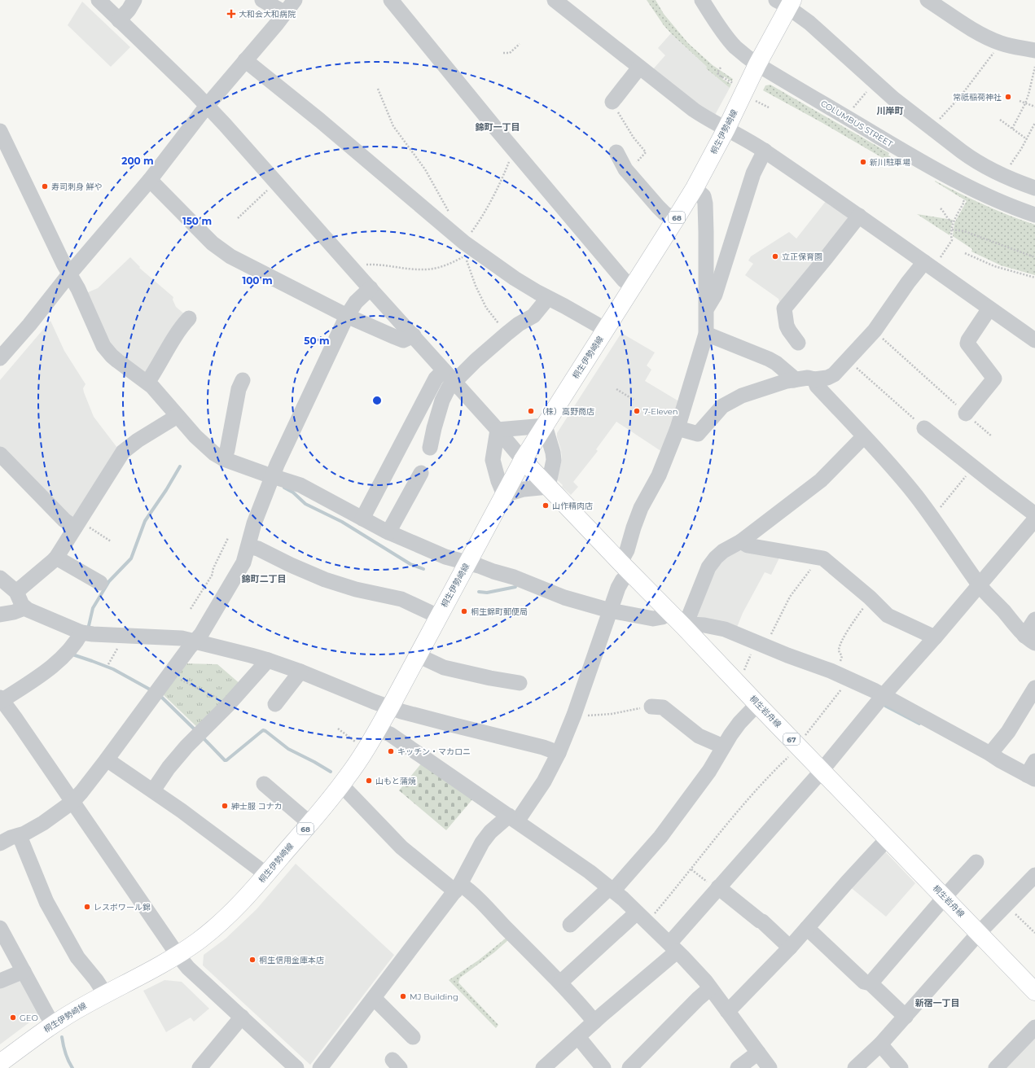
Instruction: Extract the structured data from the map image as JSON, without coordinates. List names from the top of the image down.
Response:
{
  "streets": {
    "main road": [
      "桐生伊勢崎線",
      "68",
      "桐生岩舟線",
      "67"
    ],
    "street": ["COLUMBUS STREET"]
  },
  "crossings": [
    ["COLUMBUS STREET", "桐生伊勢崎線"],
    ["桐生伊勢崎線", "桐生岩舟線"]
  ],
  "districts": [
    "川岸町",
    "錦町一丁目",
    "錦町二丁目",
    "新宿一丁目"
  ],
  "places": {
    "health": ["大和会大和病院"],
    "other": [
      "常祇稲荷神社",
      "新川駐車場",
      "寿司刺身 鮮や",
      "立正保育園",
      "（株）高野商店",
      "7-Eleven",
      "山作精肉店",
      "桐生錦町郵便局",
      "キッチン・マカロニ",
      "山もと蒲焼",
      "紳士服 コナカ",
      "レスポワール錦",
      "桐生信用金庫本店",
      "MJ Building",
      "GEO"
    ]
  },
  "rings": [
    "200 m",
    "150 m",
    "100 m",
    "50 m"
  ]
}
